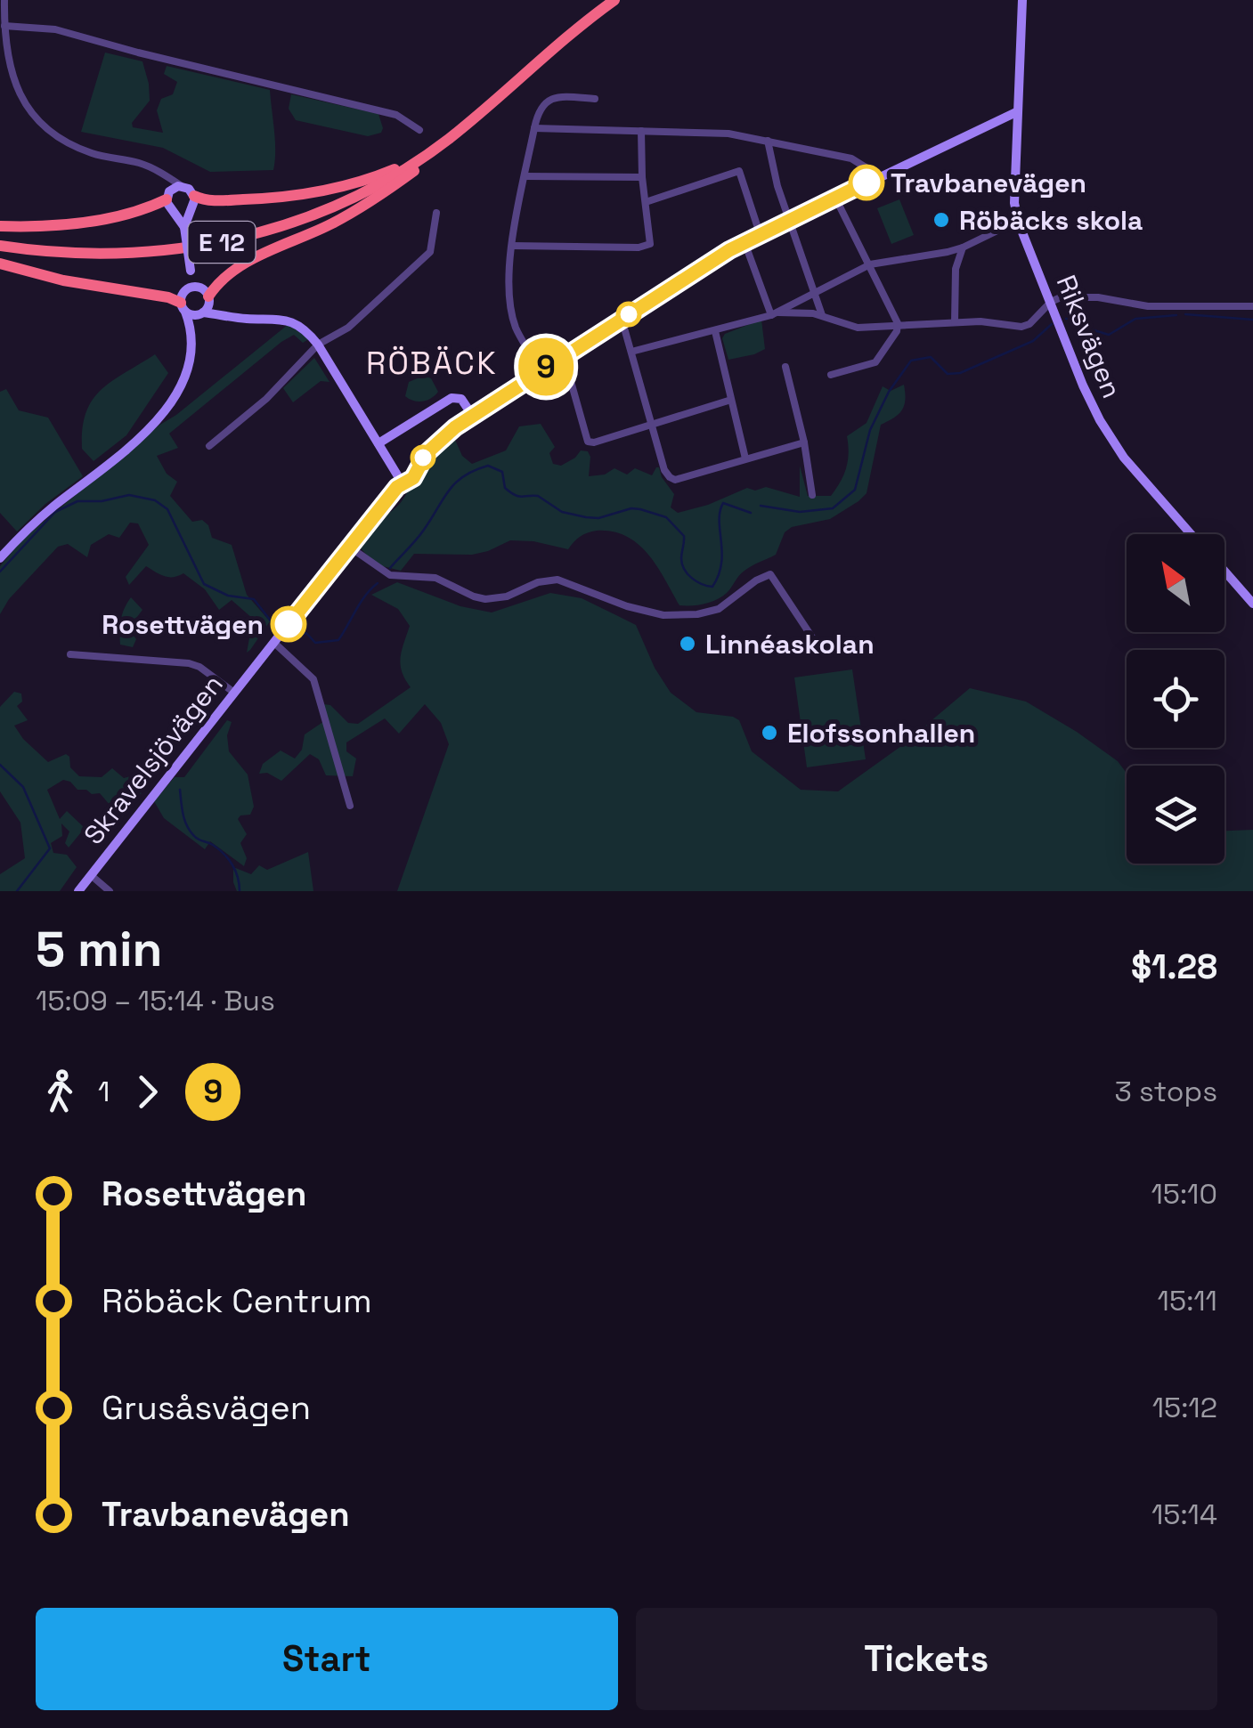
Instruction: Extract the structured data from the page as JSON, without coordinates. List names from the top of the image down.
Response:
{
  "streets": {
    "highway": ["E 12"],
    "street": ["Riksvägen", "Skravelsjövägen"]
  },
  "crossings": [
    ["Riksvägen", "Skravelsjövägen"]
  ],
  "districts": ["RÖBÄCK"],
  "places": [
    "Travbanevägen",
    "Röbäcks skola",
    "Rosettvägen",
    "Linnéaskolan",
    "Elofssonhallen"
  ],
  "lines": ["bus line 9"],
  "north": "top left",
  "page": {
    "on_map": "9",
    "heading": ["5 min", "15:09 – 15:14 · Bus", "$1.28"],
    "legs": ["1", "9", "3 stops"],
    "list": [
      {
        "name": "Rosettvägen",
        "value": "15:10"
      },
      {
        "name": "Röbäck Centrum",
        "value": "15:11"
      },
      {
        "name": "Grusåsvägen",
        "value": "15:12"
      },
      {
        "name": "Travbanevägen",
        "value": "15:14"
      }
    ],
    "buttons": ["Start", "Tickets"]
  }
}
